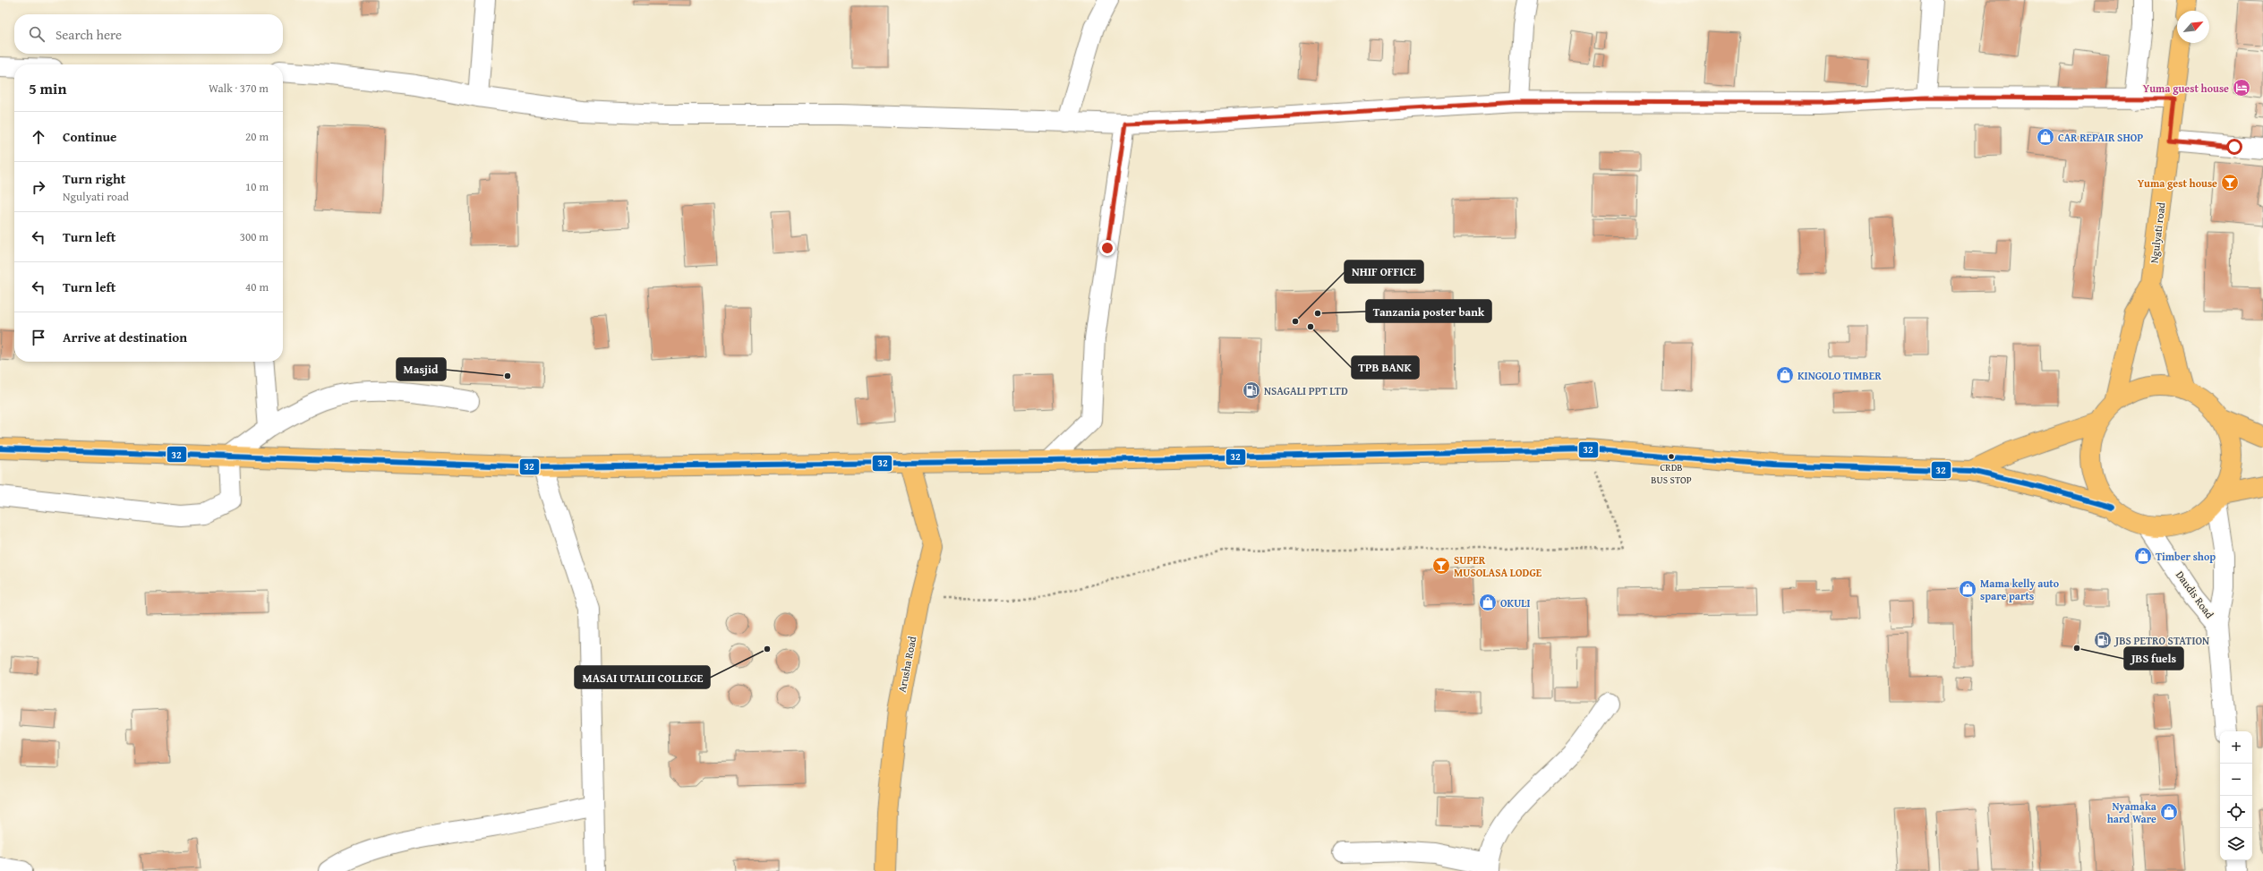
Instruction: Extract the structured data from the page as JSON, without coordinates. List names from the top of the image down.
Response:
{
  "streets": {
    "main road": ["Ngulyati road", "Arusha Road"],
    "street": ["Daudis Road"]
  },
  "places": {
    "hotel": ["Yuma guest house"],
    "shop": [
      "CAR REPAIR SHOP",
      "KINGOLO TIMBER",
      "Timber shop",
      "Mama kelly auto spare parts",
      "OKULI",
      "Nyamaka hard Ware"
    ],
    "bar": ["Yuma gest house", "SUPER MUSOLASA LODGE"],
    "other": [
      "Tanzania poster bank",
      "NHIF OFFICE",
      "TPB BANK",
      "Masjid",
      "CRDB BUS STOP",
      "JBS fuels",
      "MASAI UTALII COLLEGE"
    ],
    "fuel station": ["NSAGALI PPT LTD", "JBS PETRO STATION"]
  },
  "lines": ["transit line 32"],
  "north": "top right",
  "page": {
    "search": "Search here",
    "heading": ["5 min", "Walk · 370 m"],
    "list": [
      ["Continue", "20 m"],
      ["Turn right", "Ngulyati road", "10 m"],
      ["Turn left", "300 m"],
      ["Turn left", "40 m"],
      "Arrive at destination"
    ],
    "map_buttons": ["+", "−"]
  }
}
